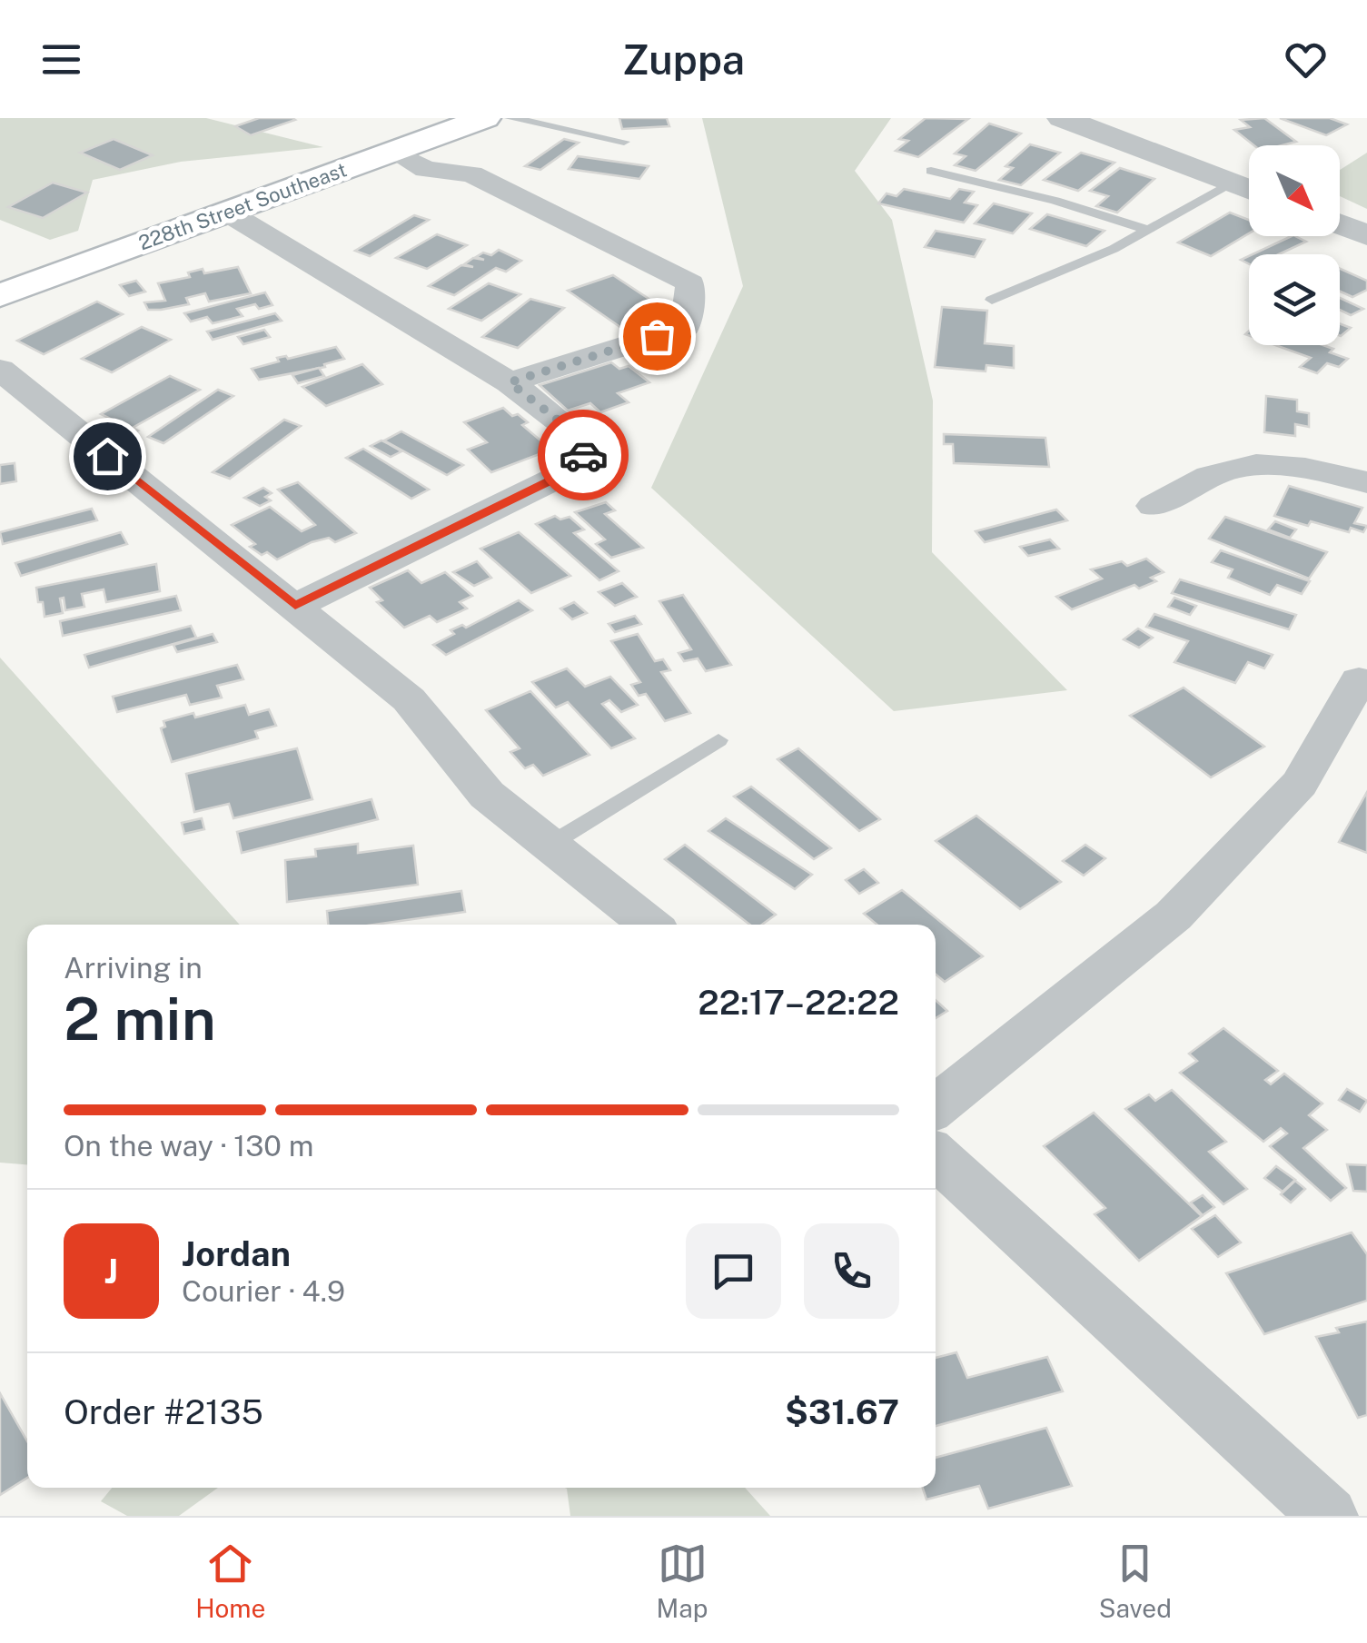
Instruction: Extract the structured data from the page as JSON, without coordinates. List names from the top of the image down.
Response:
{
  "streets": {
    "main road": ["228th Street Southeast"]
  },
  "north": "bottom right",
  "page": {
    "header": "Zuppa",
    "heading": ["2 min", "Arriving in", "22:17–22:22"],
    "panel": [
      "Jordan",
      "Courier · 4.9",
      "Order #2135",
      "$31.67"
    ],
    "bar": "On the way · 130 m",
    "round": "J",
    "tabs": ["Home", "Map", "Saved"]
  }
}
